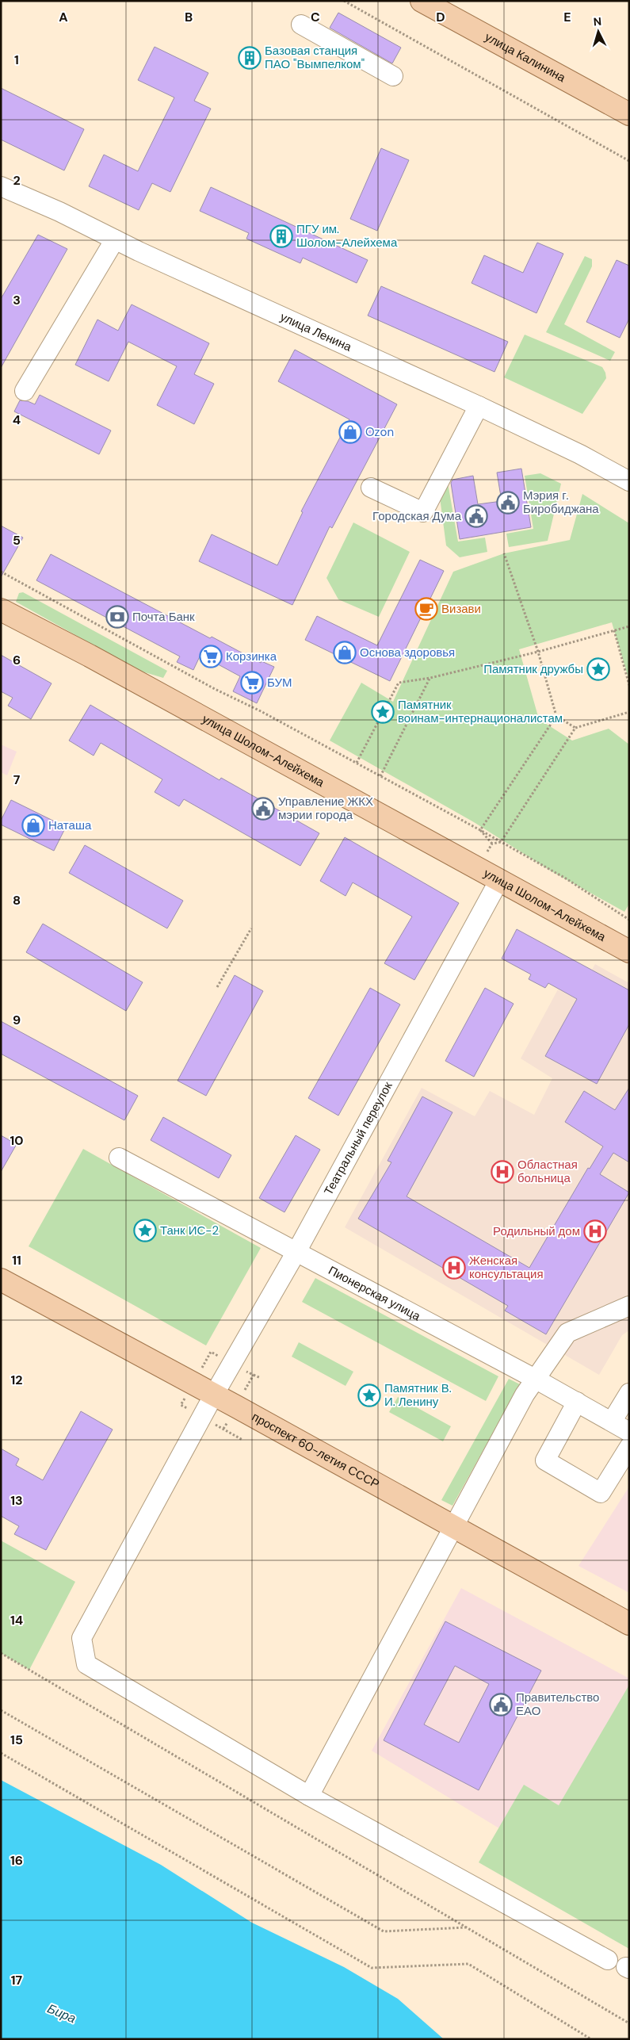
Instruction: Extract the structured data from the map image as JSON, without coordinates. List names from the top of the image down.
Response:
{
  "streets": {
    "main road": ["улица Калинина", "улица Шолом-Алейхема", "проспект 60-летия СССР"],
    "street": ["улица Ленина", "Театральный переулок", "Пионерская улица"]
  },
  "crossings": [
    ["улица Шолом-Алейхема", "Театральный переулок"],
    ["Театральный переулок", "Пионерская улица"],
    ["Театральный переулок", "проспект 60-летия СССР"]
  ],
  "water": ["Бира"],
  "places": {
    "building": ["Базовая станция ПАО \"Вымпелком\"", "ПГУ им. Шолом-Алейхема"],
    "shop": ["Ozon", "Основа здоровья", "Наташа"],
    "public building": [
      "Мэрия г. Биробиджана",
      "Городская Дума",
      "Управление ЖКХ мэрии города",
      "Правительство ЕАО"
    ],
    "cafe": ["Визави"],
    "bank": ["Почта Банк"],
    "supermarket": ["Корзинка", "БУМ"],
    "place": [
      "Памятник дружбы",
      "Памятник воинам-интернационалистам",
      "Танк ИС-2",
      "Памятник В. И. Ленину"
    ],
    "hospital": ["Областная больница", "Родильный дом", "Женская консультация"]
  },
  "north": "top",
  "grid": {
    "columns": [
      "A",
      "B",
      "C",
      "D",
      "E"
    ],
    "rows": [
      "1",
      "2",
      "3",
      "4",
      "5",
      "6",
      "7",
      "8",
      "9",
      "10",
      "11",
      "12",
      "13",
      "14",
      "15",
      "16",
      "17"
    ]
  }
}
